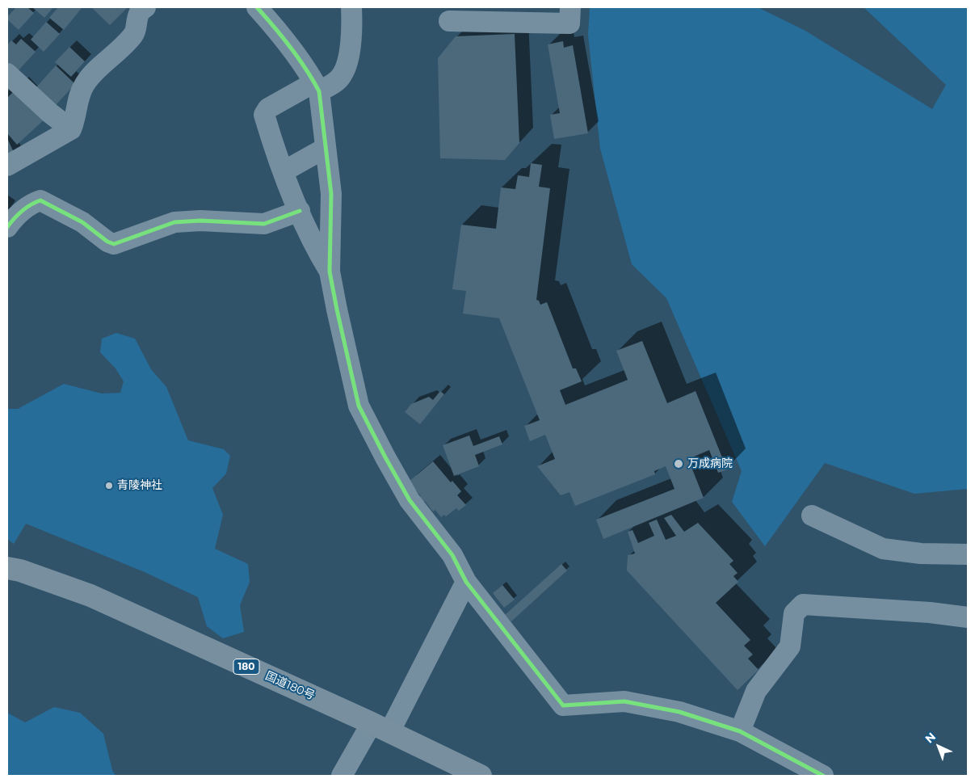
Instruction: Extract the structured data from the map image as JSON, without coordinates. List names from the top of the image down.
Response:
{
  "streets": {
    "highway": ["180", "国道180号"]
  },
  "places": ["万成病院", "青陵神社"],
  "north": "top left"
}
